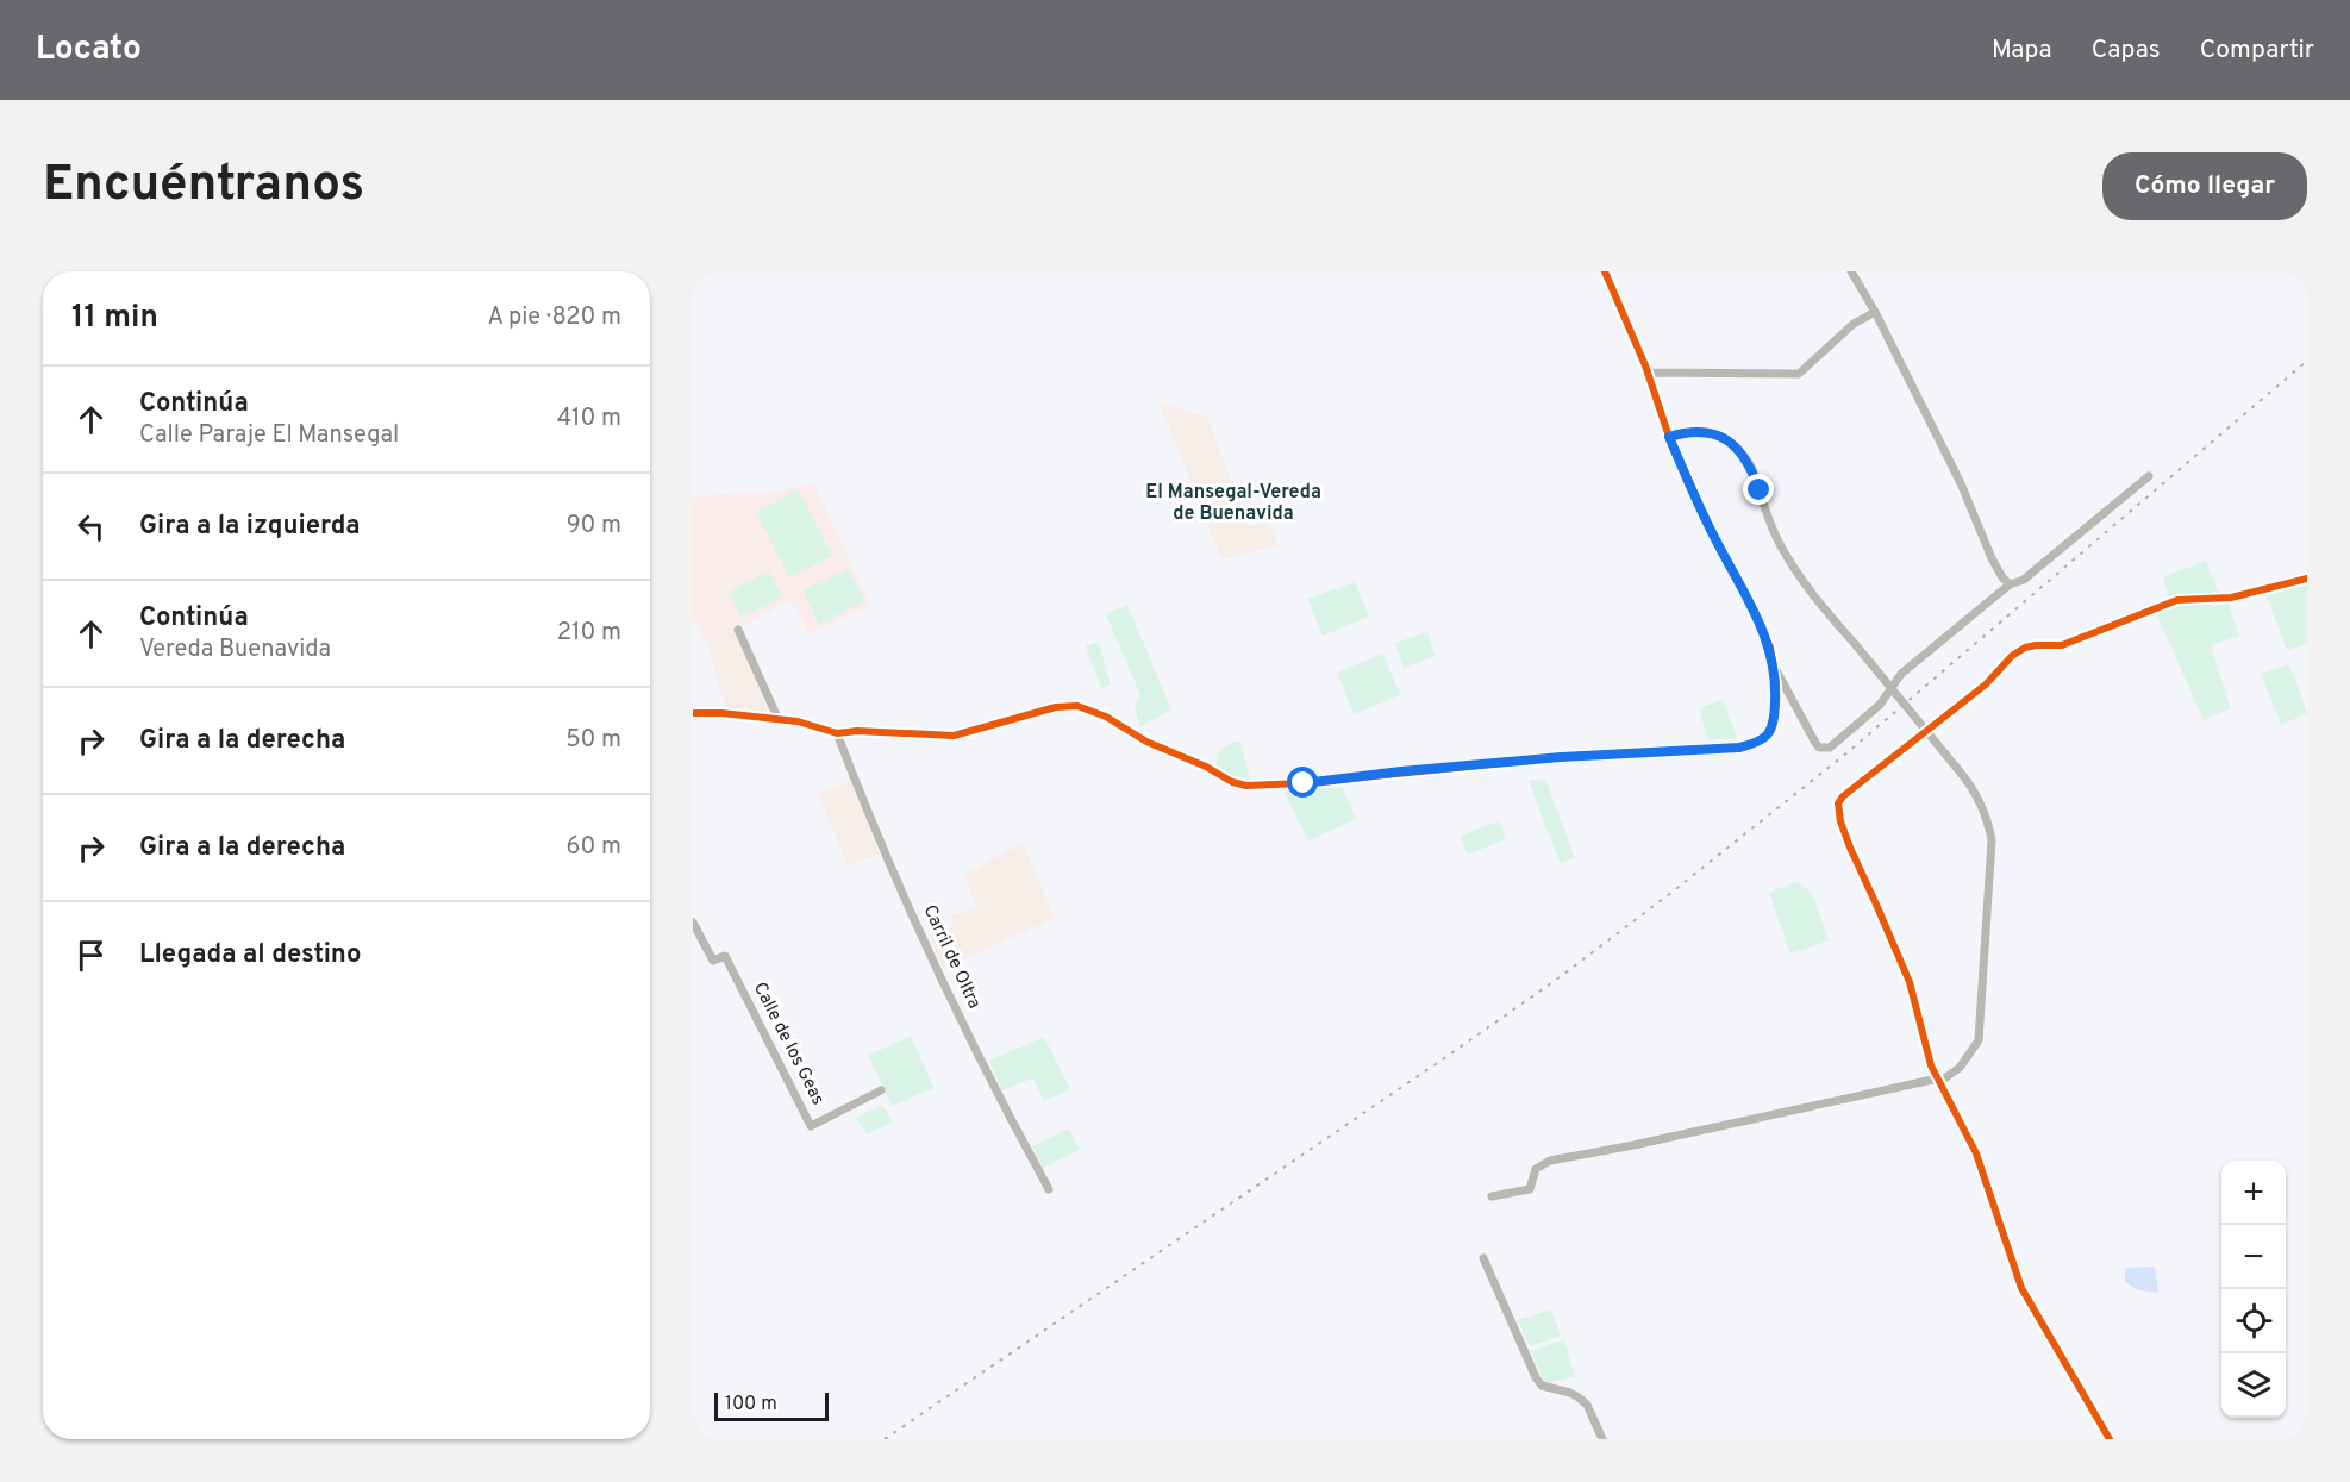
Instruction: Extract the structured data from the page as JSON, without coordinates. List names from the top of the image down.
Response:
{
  "streets": {
    "street": ["Carril de Oltra", "Calle de los Geas"]
  },
  "districts": ["El Mansegal-Vereda de Buenavida"],
  "scale_bar": "100 m",
  "page": {
    "header": "Locato",
    "nav": ["Mapa", "Capas", "Compartir"],
    "buttons": "Cómo llegar",
    "title": "Encuéntranos",
    "heading": ["11 min", "A pie · 820 m"],
    "list": [
      ["Continúa", "Calle Paraje El Mansegal", "410 m"],
      ["Gira a la izquierda", "90 m"],
      ["Continúa", "Vereda Buenavida", "210 m"],
      ["Gira a la derecha", "50 m"],
      ["Gira a la derecha", "60 m"],
      "Llegada al destino"
    ],
    "map_buttons": ["+", "−"],
    "scale": "100 m"
  }
}
